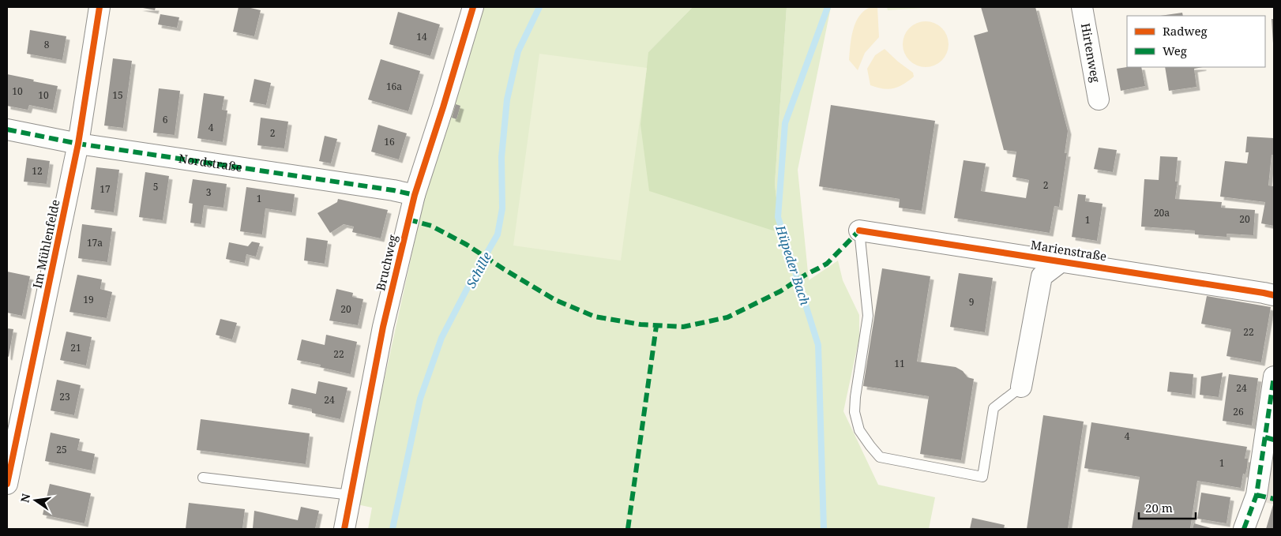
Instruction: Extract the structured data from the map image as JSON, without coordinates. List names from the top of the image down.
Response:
{
  "streets": {
    "street": [
      "Hirtenweg",
      "Nordstraße",
      "Im Mühlenfelde",
      "Marienstraße",
      "Bruchweg"
    ]
  },
  "crossings": [
    ["Nordstraße", "Im Mühlenfelde"],
    ["Nordstraße", "Bruchweg"]
  ],
  "water": ["Hüpeder Bach", "Schille"],
  "house_numbers": [
    "14",
    "8",
    "16a",
    "10",
    "10",
    "15",
    "6",
    "4",
    "2",
    "16",
    "12",
    "2",
    "5",
    "17",
    "3",
    "1",
    "20a",
    "20",
    "1",
    "17a",
    "19",
    "9",
    "20",
    "22",
    "21",
    "22",
    "11",
    "24",
    "23",
    "24",
    "26",
    "4",
    "25",
    "1"
  ],
  "legend": ["Radweg", "Weg"],
  "scale_bar": "20 m",
  "north": "left"
}
